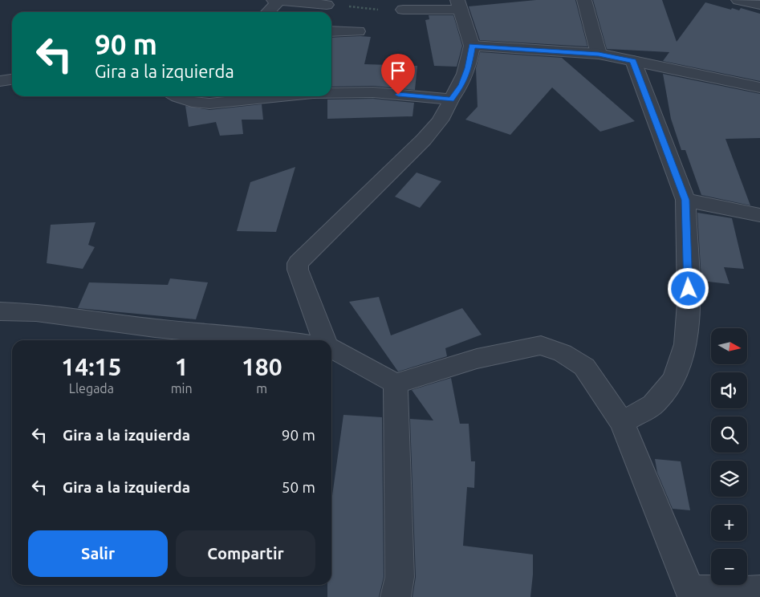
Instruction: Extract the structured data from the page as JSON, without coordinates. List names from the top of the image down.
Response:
{
  "north": "right",
  "page": {
    "turn": ["90 m", "Gira a la izquierda"],
    "map_buttons": ["+", "−"],
    "eta": [
      "14:15",
      "Llegada",
      "1",
      "min",
      "180",
      "m"
    ],
    "list": [
      {
        "name": "Gira a la izquierda",
        "value": "90 m"
      },
      {
        "name": "Gira a la izquierda",
        "value": "50 m"
      }
    ],
    "buttons": ["Salir", "Compartir"]
  }
}
